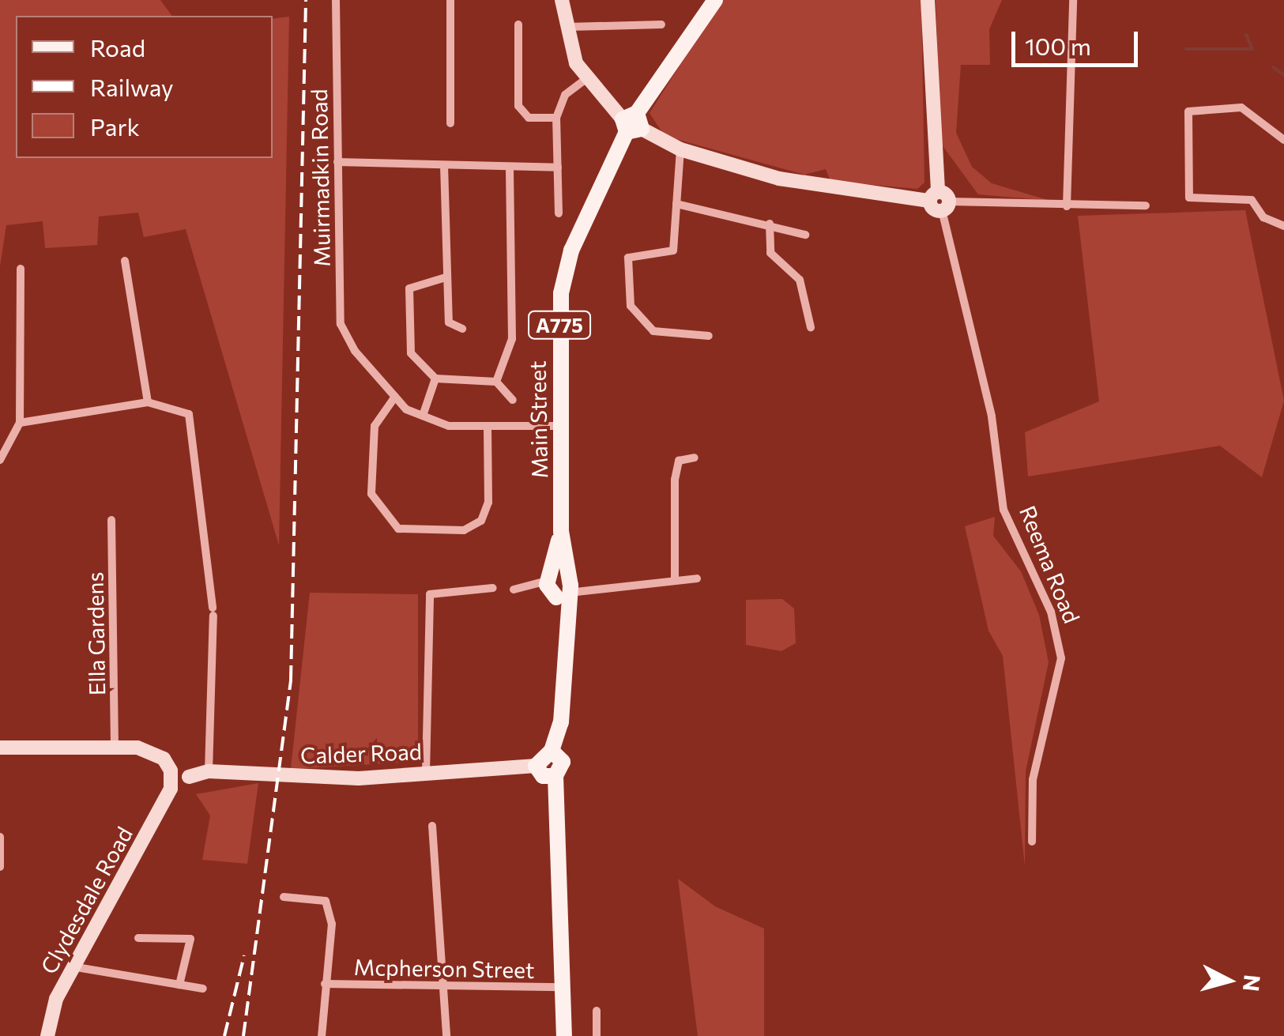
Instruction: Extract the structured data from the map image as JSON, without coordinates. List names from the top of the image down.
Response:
{
  "streets": {
    "main road": ["A775", "Main Street"],
    "street": [
      "Muirmadkin Road",
      "Reema Road",
      "Ella Gardens",
      "Calder Road",
      "Clydesdale Road",
      "Mcpherson Street"
    ]
  },
  "crossings": [
    ["Muirmadkin Road", "Main Street"],
    ["A775", "Main Street"]
  ],
  "legend": ["Road", "Railway", "Park"],
  "scale_bar": "100 m",
  "north": "right"
}
